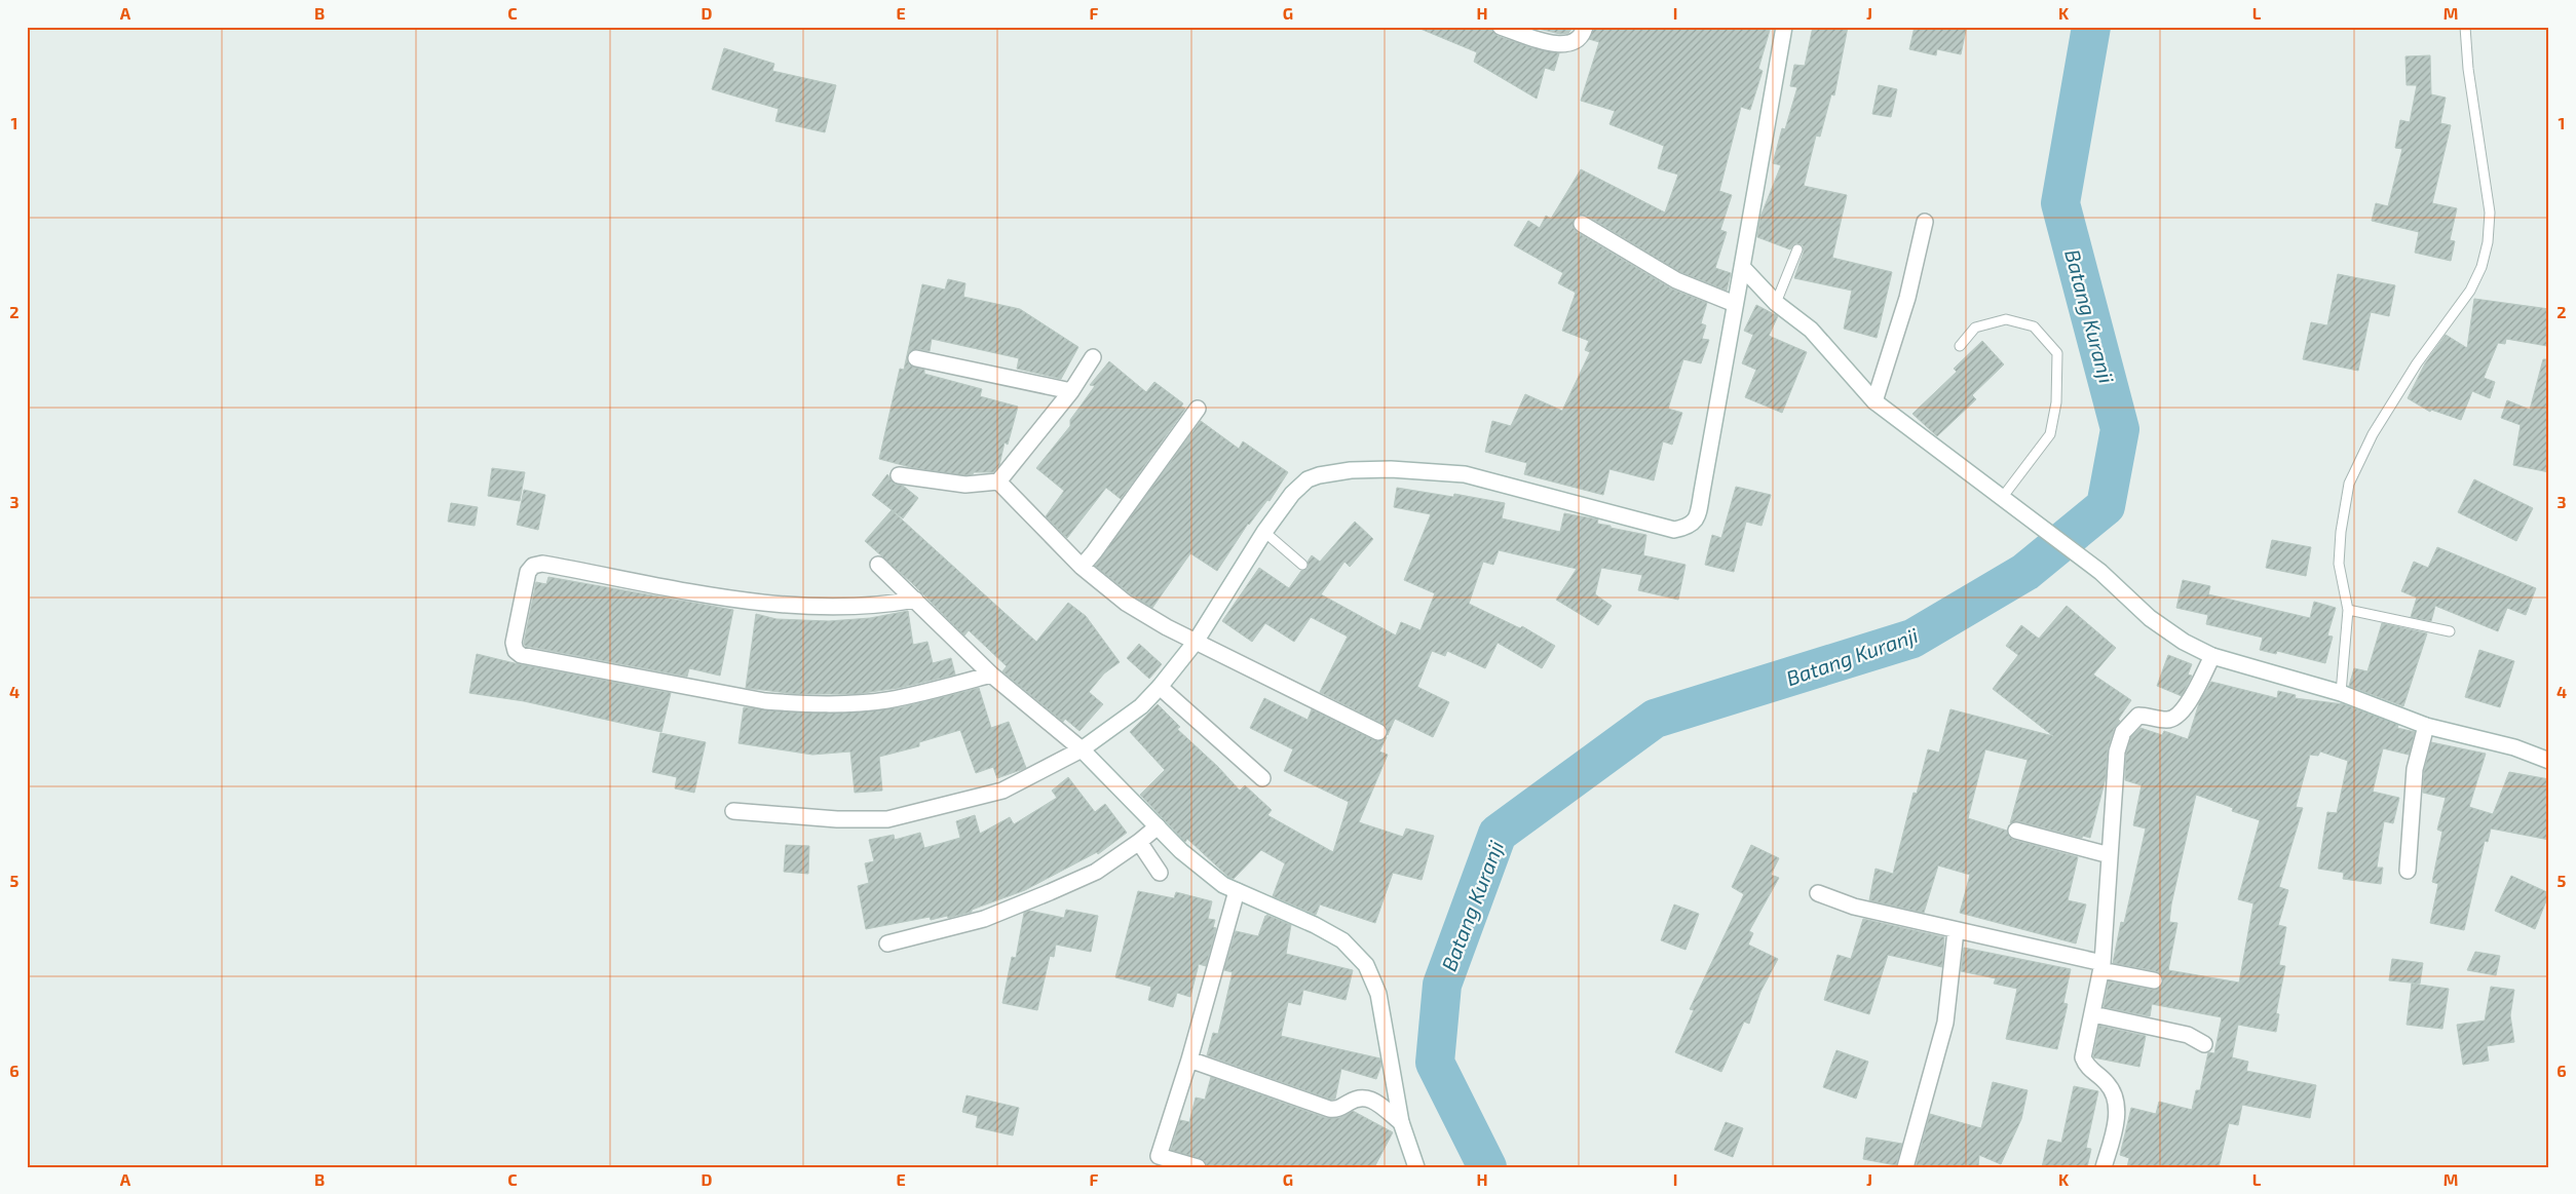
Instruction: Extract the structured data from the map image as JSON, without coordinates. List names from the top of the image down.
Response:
{
  "water": ["Batang Kuranji"],
  "grid": {
    "columns": [
      "A",
      "B",
      "C",
      "D",
      "E",
      "F",
      "G",
      "H",
      "I",
      "J",
      "K",
      "L",
      "M"
    ],
    "rows": [
      "1",
      "2",
      "3",
      "4",
      "5",
      "6"
    ]
  }
}
